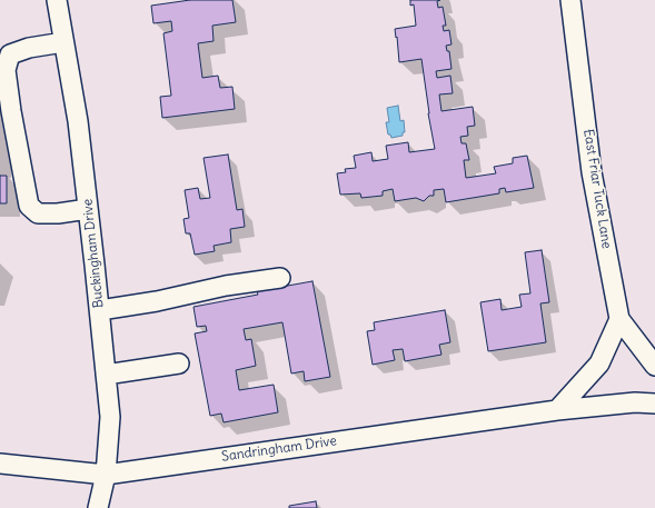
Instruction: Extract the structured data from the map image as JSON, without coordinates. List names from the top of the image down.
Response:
{
  "streets": {
    "street": ["East Friar Tuck Lane", "Buckingham Drive", "Sandringham Drive"]
  },
  "crossings": [
    ["Buckingham Drive", "Sandringham Drive"]
  ]
}
